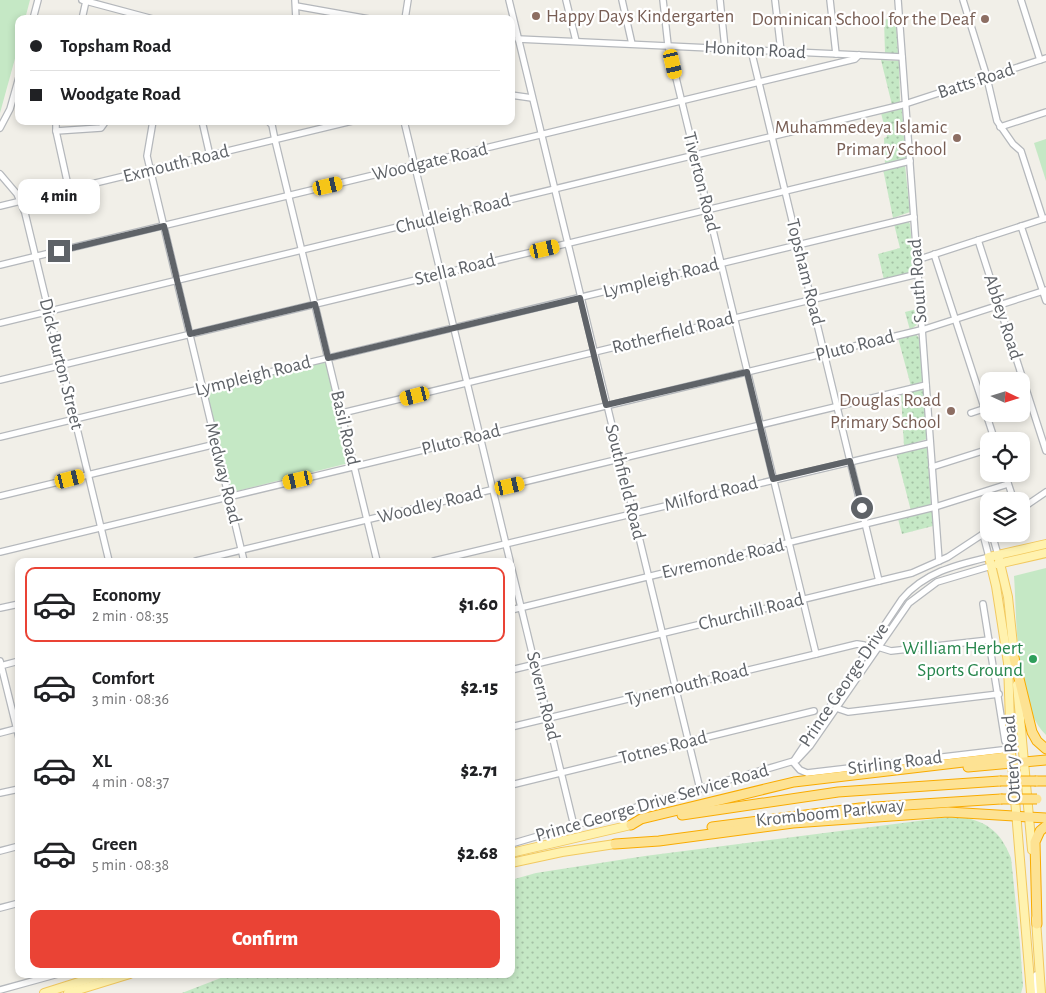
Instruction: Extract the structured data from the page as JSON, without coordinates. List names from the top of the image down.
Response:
{
  "streets": {
    "highway": ["Kromboom Parkway"],
    "main road": ["Ottery Road"],
    "street": [
      "Honiton Road",
      "Batts Road",
      "Woodgate Road",
      "Exmouth Road",
      "Tiverton Road",
      "Chudleigh Road",
      "Stella Road",
      "Topsham Road",
      "Lympleigh Road",
      "South Road",
      "Abbey Road",
      "Rotherfield Road",
      "Pluto Road",
      "Dick Burton Street",
      "Basil Road",
      "Medway Road",
      "Southfield Road",
      "Milford Road",
      "Woodley Road",
      "Evremonde Road",
      "Churchill Road",
      "Tynemouth Road",
      "Prince George Drive",
      "Severn Road",
      "Totnes Road",
      "Stirling Road",
      "Prince George Drive Service Road"
    ]
  },
  "crossings": [
    ["Honiton Road", "Woodgate Road"],
    ["Honiton Road", "Tiverton Road"],
    ["Honiton Road", "Topsham Road"],
    ["Honiton Road", "South Road"],
    ["Honiton Road", "Southfield Road"],
    ["Batts Road", "Chudleigh Road"],
    ["Batts Road", "South Road"],
    ["Woodgate Road", "Tiverton Road"],
    ["Woodgate Road", "Topsham Road"],
    ["Woodgate Road", "Dick Burton Street"],
    ["Woodgate Road", "Basil Road"],
    ["Woodgate Road", "Medway Road"],
    ["Woodgate Road", "Southfield Road"],
    ["Exmouth Road", "Dick Burton Street"],
    ["Exmouth Road", "Basil Road"],
    ["Exmouth Road", "Medway Road"],
    ["Tiverton Road", "Chudleigh Road"],
    ["Tiverton Road", "Stella Road"],
    ["Tiverton Road", "Lympleigh Road"],
    ["Tiverton Road", "Rotherfield Road"],
    ["Tiverton Road", "Pluto Road"],
    ["Tiverton Road", "Milford Road"],
    ["Tiverton Road", "Woodley Road"],
    ["Tiverton Road", "Evremonde Road"],
    ["Tiverton Road", "Churchill Road"],
    ["Tiverton Road", "Tynemouth Road"],
    ["Chudleigh Road", "Topsham Road"],
    ["Chudleigh Road", "South Road"],
    ["Chudleigh Road", "Dick Burton Street"],
    ["Chudleigh Road", "Basil Road"],
    ["Chudleigh Road", "Medway Road"],
    ["Chudleigh Road", "Southfield Road"],
    ["Stella Road", "Topsham Road"],
    ["Stella Road", "South Road"],
    ["Stella Road", "Dick Burton Street"],
    ["Stella Road", "Basil Road"],
    ["Stella Road", "Medway Road"],
    ["Stella Road", "Southfield Road"],
    ["Topsham Road", "Lympleigh Road"],
    ["Topsham Road", "Rotherfield Road"],
    ["Topsham Road", "Pluto Road"],
    ["Topsham Road", "Milford Road"],
    ["Topsham Road", "Woodley Road"],
    ["Topsham Road", "Evremonde Road"],
    ["Topsham Road", "Churchill Road"],
    ["Lympleigh Road", "South Road"],
    ["Lympleigh Road", "Dick Burton Street"],
    ["Lympleigh Road", "Basil Road"],
    ["Lympleigh Road", "Medway Road"],
    ["Lympleigh Road", "Southfield Road"],
    ["South Road", "Rotherfield Road"],
    ["South Road", "Pluto Road"],
    ["South Road", "Milford Road"],
    ["South Road", "Woodley Road"],
    ["South Road", "Evremonde Road"],
    ["South Road", "Churchill Road"],
    ["Abbey Road", "Pluto Road"],
    ["Rotherfield Road", "Basil Road"],
    ["Rotherfield Road", "Southfield Road"],
    ["Pluto Road", "Dick Burton Street"],
    ["Pluto Road", "Basil Road"],
    ["Pluto Road", "Medway Road"],
    ["Pluto Road", "Southfield Road"],
    ["Basil Road", "Woodley Road"],
    ["Medway Road", "Woodley Road"],
    ["Southfield Road", "Milford Road"],
    ["Southfield Road", "Woodley Road"],
    ["Southfield Road", "Evremonde Road"],
    ["Southfield Road", "Churchill Road"],
    ["Southfield Road", "Tynemouth Road"],
    ["Southfield Road", "Totnes Road"],
    ["Southfield Road", "Prince George Drive Service Road"],
    ["Evremonde Road", "Severn Road"],
    ["Churchill Road", "Severn Road"],
    ["Tynemouth Road", "Severn Road"],
    ["Prince George Drive", "Ottery Road"],
    ["Prince George Drive", "Stirling Road"],
    ["Prince George Drive", "Prince George Drive Service Road"],
    ["Severn Road", "Totnes Road"],
    ["Severn Road", "Prince George Drive Service Road"],
    ["Ottery Road", "Stirling Road"],
    ["Stirling Road", "Prince George Drive Service Road"]
  ],
  "places": [
    "Happy Days Kindergarten",
    "Dominican School for the Deaf",
    "Muhammedeya Islamic Primary School",
    "Douglas Road Primary School",
    "William Herbert Sports Ground"
  ],
  "north": "right",
  "page": {
    "banner": ["Topsham Road", "Woodgate Road"],
    "bubble": "4 min",
    "list": [
      {
        "name": "Economy",
        "note": "2 min · 08:35",
        "value": "$1.60"
      },
      {
        "name": "Comfort",
        "note": "3 min · 08:36",
        "value": "$2.15"
      },
      {
        "name": "XL",
        "note": "4 min · 08:37",
        "value": "$2.71"
      },
      {
        "name": "Green",
        "note": "5 min · 08:38",
        "value": "$2.68"
      }
    ],
    "buttons": "Confirm"
  }
}
